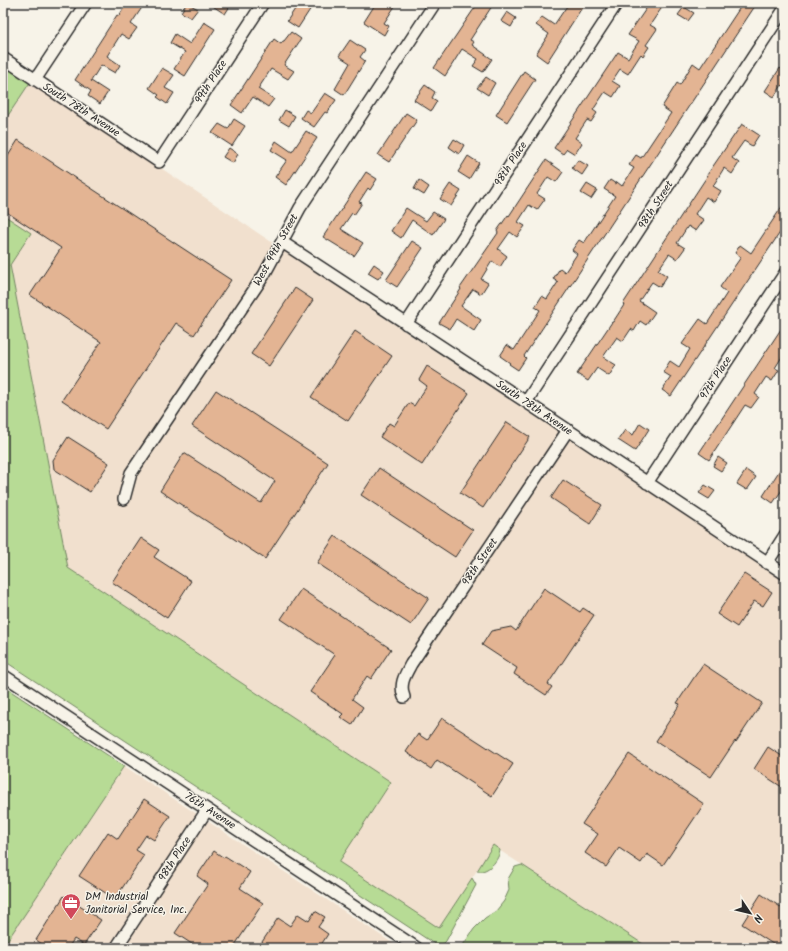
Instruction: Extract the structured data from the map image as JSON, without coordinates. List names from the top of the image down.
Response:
{
  "streets": {
    "street": [
      "99th Place",
      "South 78th Avenue",
      "98th Place",
      "98th Street",
      "West 99th Street",
      "97th Place",
      "76th Avenue"
    ]
  },
  "crossings": [
    ["99th Place", "South 78th Avenue"],
    ["South 78th Avenue", "98th Place"],
    ["South 78th Avenue", "98th Street"],
    ["South 78th Avenue", "West 99th Street"],
    ["South 78th Avenue", "97th Place"],
    ["98th Place", "76th Avenue"]
  ],
  "places": {
    "office": ["DM Industrial Janitorial Service, Inc."]
  },
  "north": "bottom right"
}
